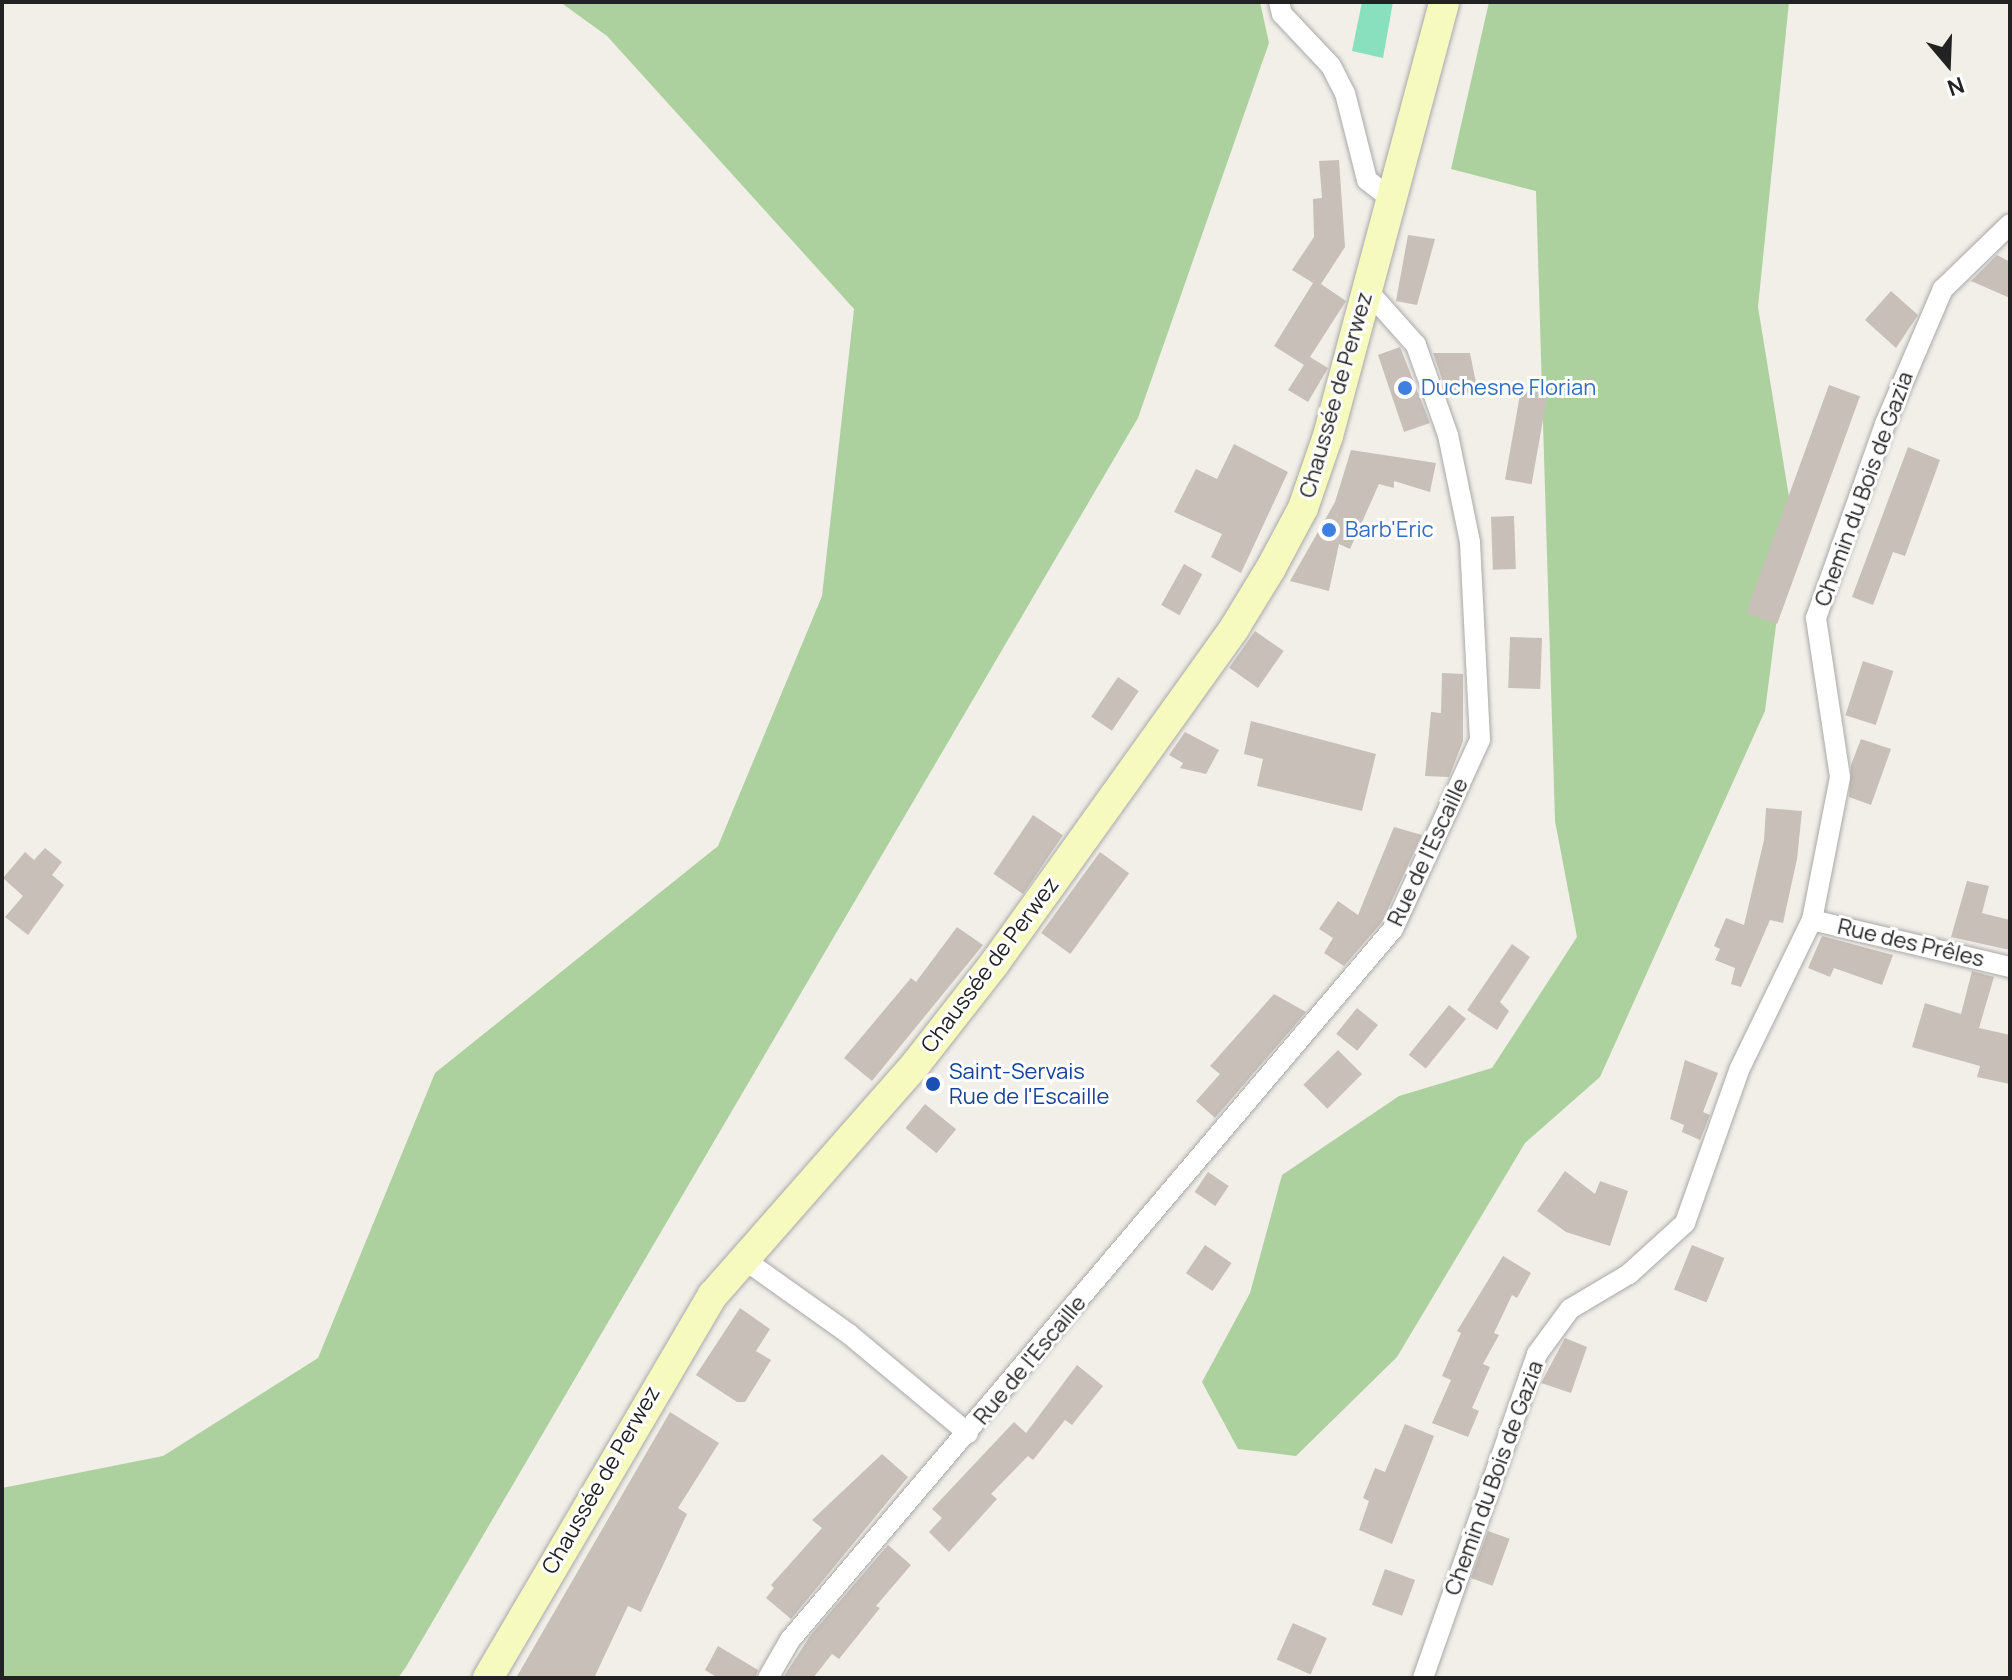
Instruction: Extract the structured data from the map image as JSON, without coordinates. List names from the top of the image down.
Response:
{
  "streets": {
    "main road": ["Chaussée de Perwez"],
    "street": ["Chemin du Bois de Gazia", "Rue de l'Escaille", "Rue des Prêles"]
  },
  "crossings": [
    ["Chaussée de Perwez", "Rue de l'Escaille"],
    ["Chemin du Bois de Gazia", "Rue des Prêles"]
  ],
  "places": ["Duchesne Florian", "Barb'Eric", "Saint-Servais Rue de l'Escaille"],
  "north": "bottom"
}
